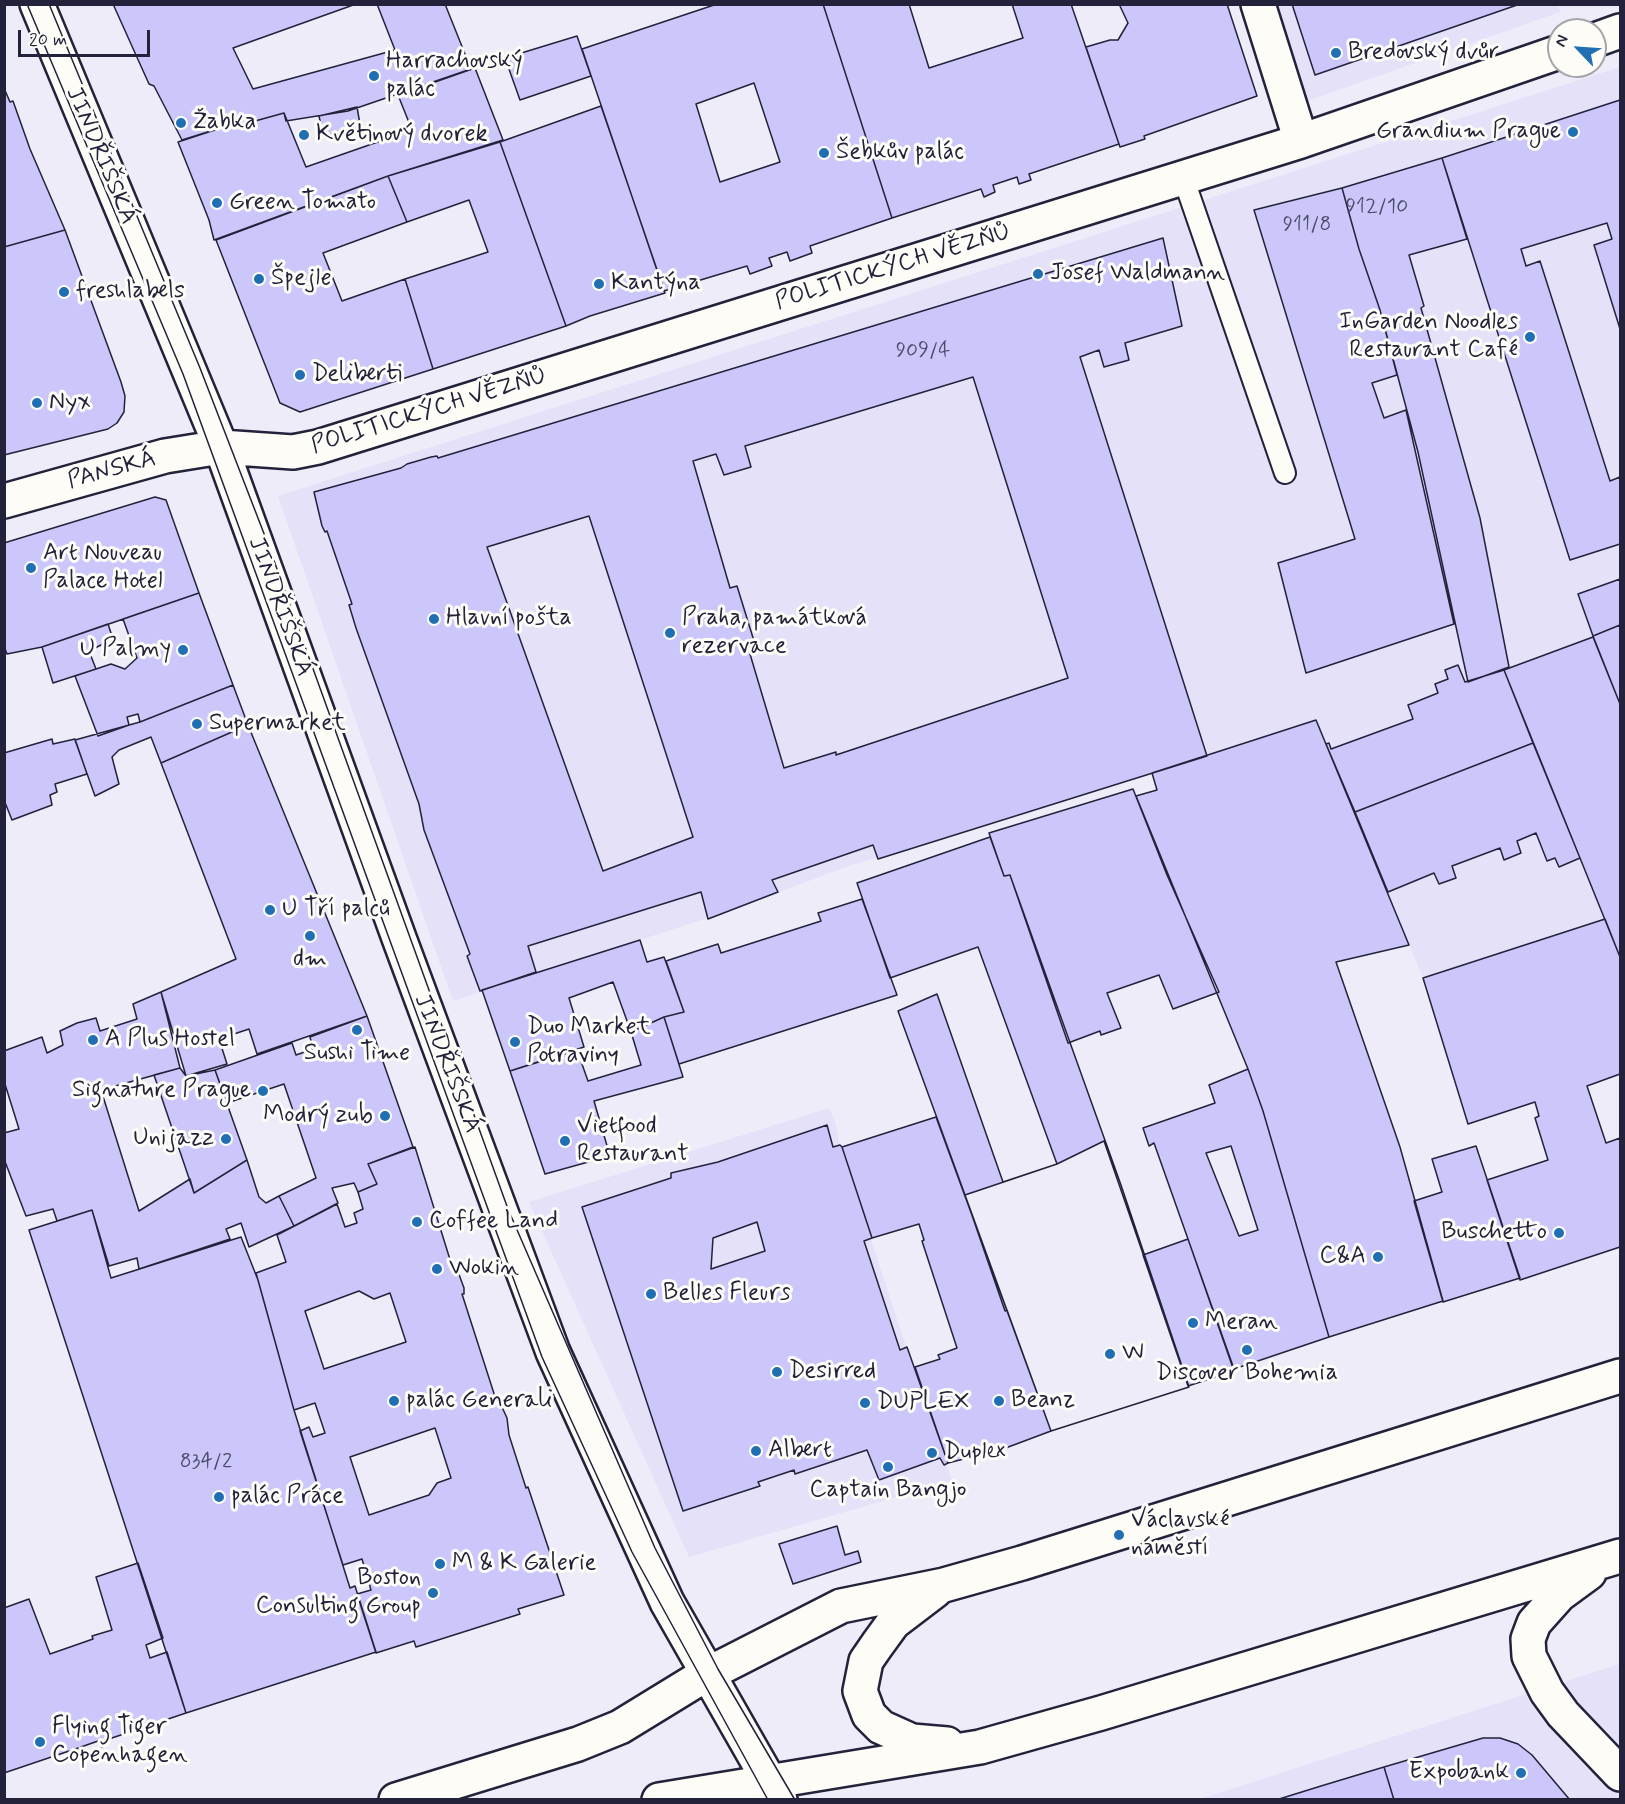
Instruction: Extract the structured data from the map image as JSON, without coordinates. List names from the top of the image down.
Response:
{
  "streets": {
    "street": ["JINDŘIŠSKÁ", "POLITICKÝCH VĚZŇŮ", "PANSKÁ"]
  },
  "crossings": [
    ["JINDŘIŠSKÁ", "POLITICKÝCH VĚZŇŮ"],
    ["JINDŘIŠSKÁ", "PANSKÁ"],
    ["POLITICKÝCH VĚZŇŮ", "PANSKÁ"]
  ],
  "places": [
    "Bredovský dvůr",
    "Harrachovský palác",
    "Žabka",
    "Grandium Prague",
    "Květinový dvorek",
    "Šebkův palác",
    "Green Tomato",
    "Josef Waldmann",
    "Špejle",
    "Kantýna",
    "freshlabels",
    "InGarden Noodles Restaurant Café",
    "Deliberti",
    "Nyx",
    "Art Nouveau Palace Hotel",
    "Hlavní pošta",
    "Praha, památková rezervace",
    "U Palmy",
    "Supermarket",
    "U Tří palců",
    "dm",
    "Sushi Time",
    "A Plus Hostel",
    "Duo Market Potraviny",
    "Signature Prague",
    "Modrý zub",
    "Unijazz",
    "Vietfood Restaurant",
    "Coffee Land",
    "Buschetto",
    "C&A",
    "Wokin",
    "Belles Fleurs",
    "Meran",
    "Discover Bohemia",
    "W",
    "Desirred",
    "palác Generali",
    "Beanz",
    "DUPLEX",
    "Albert",
    "Duplex",
    "Captain Bangjo",
    "palác Práce",
    "Václavské náměstí",
    "M & K Galerie",
    "Boston Consulting Group",
    "Flying Tiger Copenhagen",
    "Expobank"
  ],
  "house_numbers": [
    "912/10",
    "911/8",
    "909/4",
    "834/2"
  ],
  "scale_bar": "20 m",
  "north": "top left"
}
